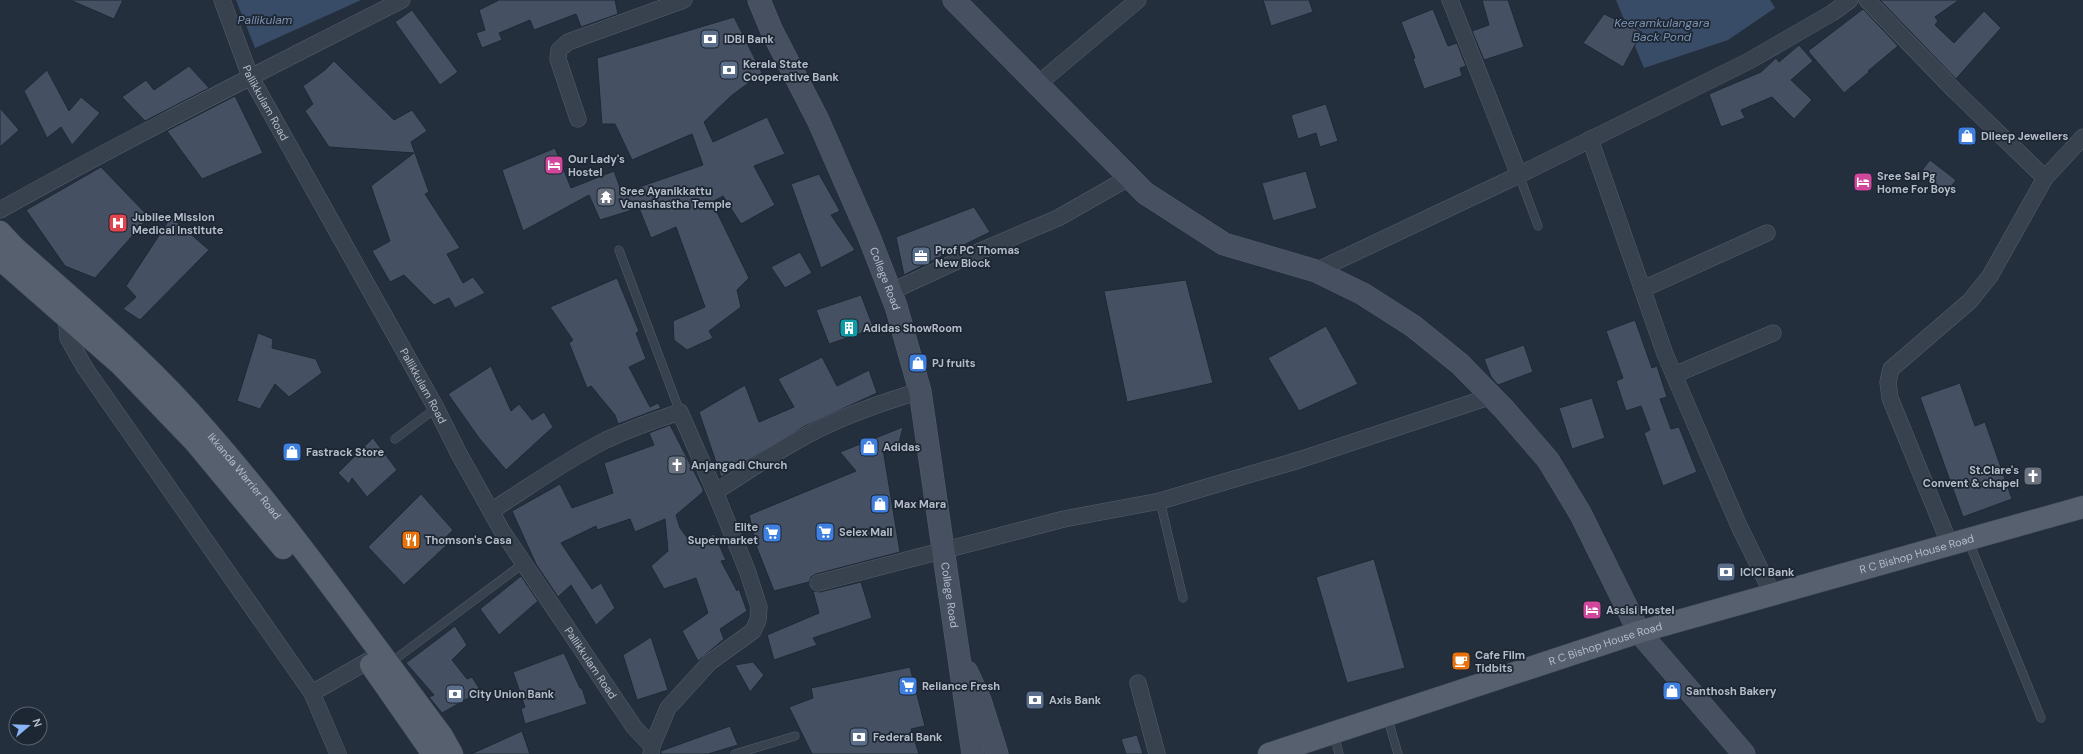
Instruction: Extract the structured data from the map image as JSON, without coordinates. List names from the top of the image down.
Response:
{
  "streets": {
    "main road": ["Ikkanda Warrier Road", "R C Bishop House Road"],
    "street": ["Pallikkulam Road", "College Road"]
  },
  "water": ["Pallikulam", "Keeramkulangara Back Pond"],
  "places": {
    "bank": [
      "IDBI Bank",
      "Kerala State Cooperative Bank",
      "ICICI Bank",
      "City Union Bank",
      "Axis Bank",
      "Federal Bank"
    ],
    "shop": [
      "Dileep Jewellers",
      "PJ fruits",
      "Adidas",
      "Fastrack Store",
      "Max Mara",
      "Santhosh Bakery"
    ],
    "hotel": ["Our Lady's Hostel", "Sree Sai Pg Home For Boys", "Assisi Hostel"],
    "temple": ["Sree Ayanikkattu Vanashastha Temple"],
    "hospital": ["Jubilee Mission Medical Institute"],
    "office": ["Prof PC Thomas New Block"],
    "building": ["Adidas ShowRoom"],
    "church": ["Anjangadi Church", "St.Clare's Convent & chapel"],
    "supermarket": ["Selex Mall", "Elite Supermarket", "Reliance Fresh"],
    "restaurant": ["Thomson's Casa"],
    "cafe": ["Cafe Film Tidbits"]
  },
  "north": "right"
}
